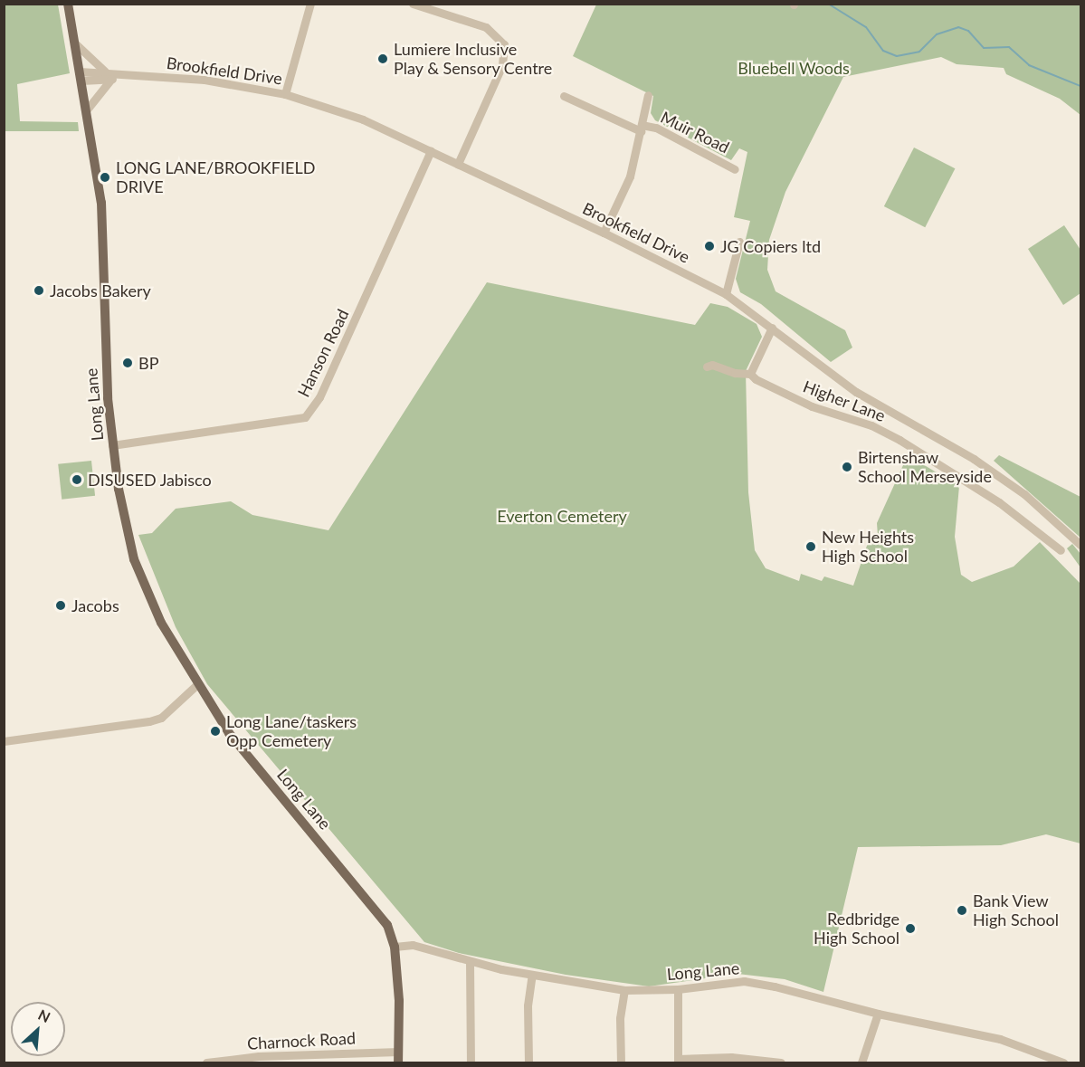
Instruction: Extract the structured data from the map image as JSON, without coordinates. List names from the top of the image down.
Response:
{
  "streets": {
    "main road": ["Long Lane"],
    "street": [
      "Brookfield Drive",
      "Muir Road",
      "Hanson Road",
      "Higher Lane",
      "Charnock Road"
    ]
  },
  "crossings": [
    ["Brookfield Drive", "Muir Road"],
    ["Brookfield Drive", "Hanson Road"],
    ["Brookfield Drive", "Long Lane"],
    ["Hanson Road", "Long Lane"]
  ],
  "parks": ["Bluebell Woods", "Everton Cemetery"],
  "places": [
    "Lumiere Inclusive Play & Sensory Centre",
    "LONG LANE/BROOKFIELD DRIVE",
    "JG Copiers ltd",
    "Jacobs Bakery",
    "BP",
    "Birtenshaw School Merseyside",
    "DISUSED Jabisco",
    "New Heights High School",
    "Jacobs",
    "Long Lane/taskers Opp Cemetery",
    "Bank View High School",
    "Redbridge High School"
  ],
  "north": "top right"
}
